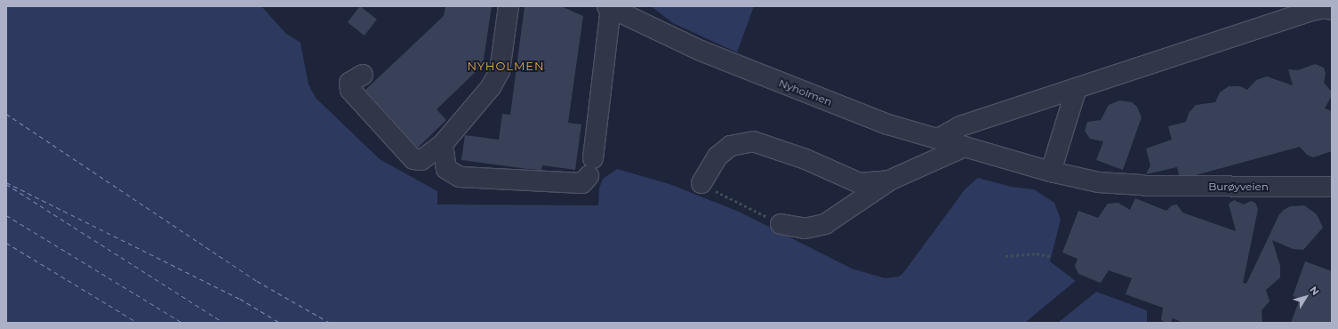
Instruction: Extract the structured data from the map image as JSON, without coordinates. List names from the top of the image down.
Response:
{
  "streets": {
    "street": ["Nyholmen", "Burøyveien"]
  },
  "crossings": [
    ["Nyholmen", "Burøyveien"]
  ],
  "districts": ["NYHOLMEN"],
  "north": "top right"
}
